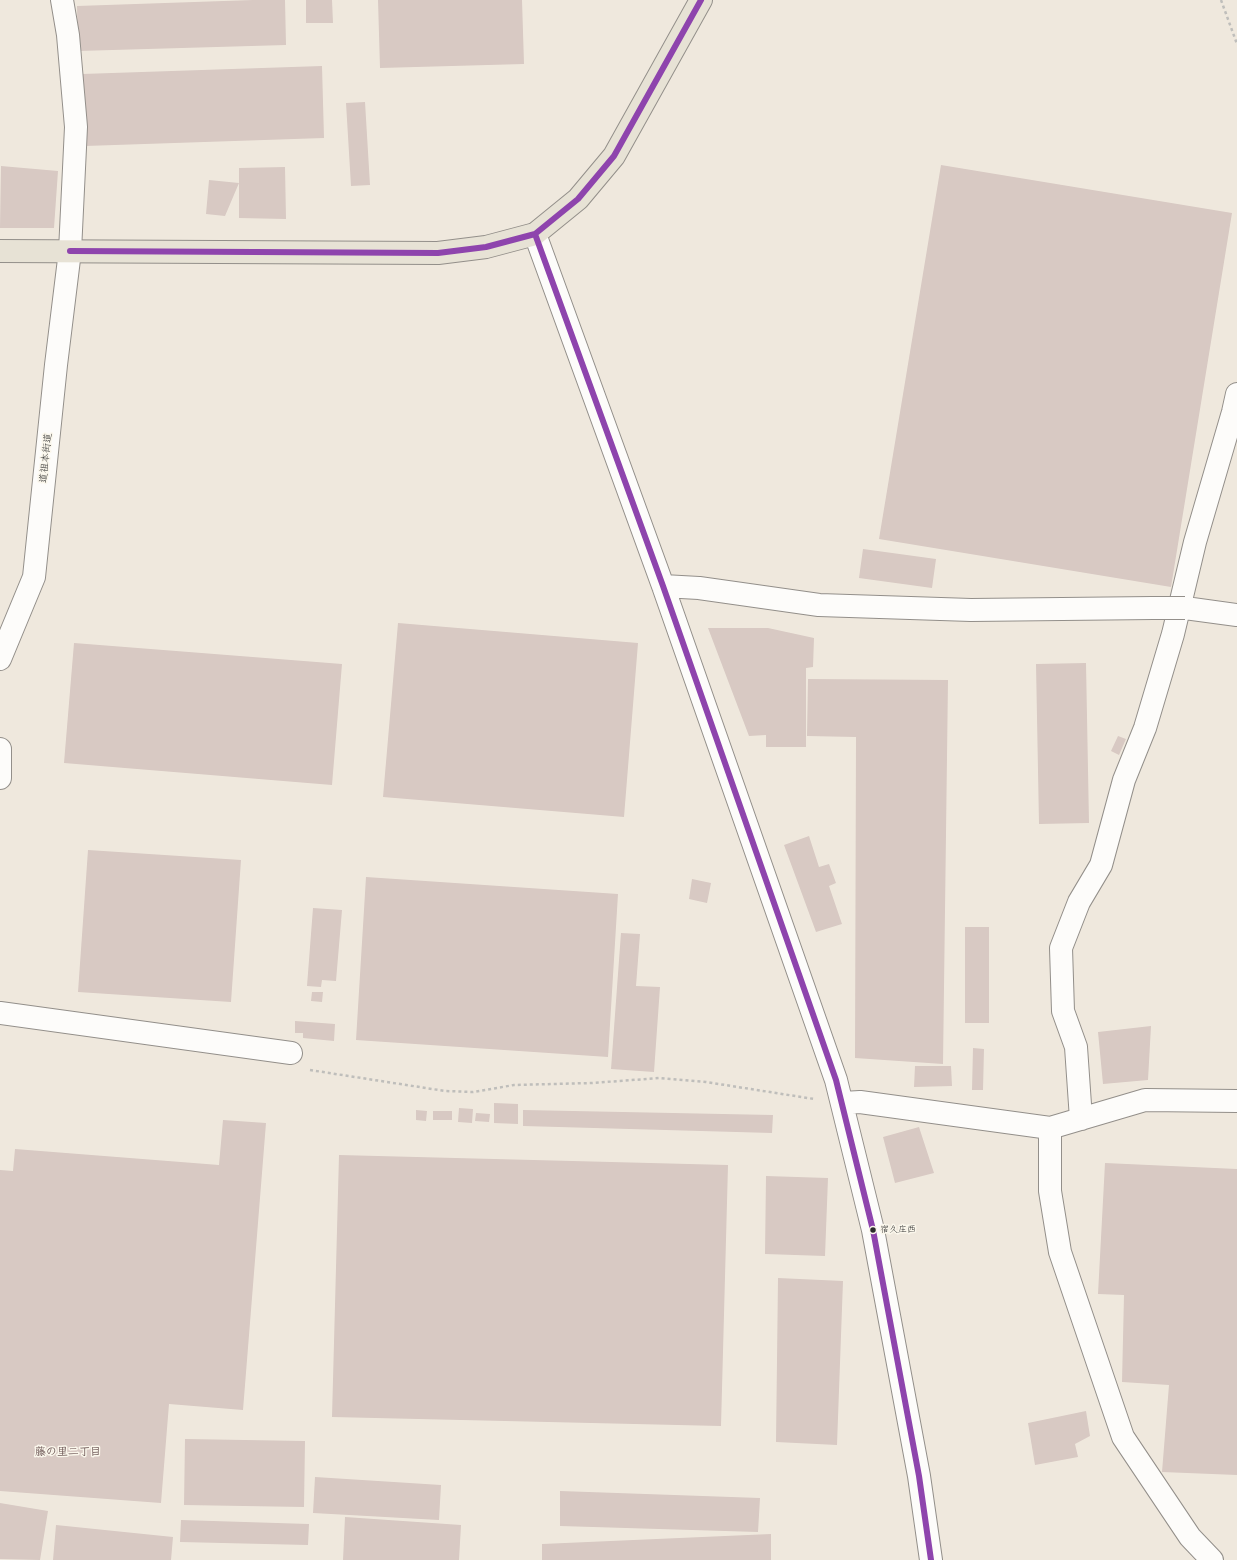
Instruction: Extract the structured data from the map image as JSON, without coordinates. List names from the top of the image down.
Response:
{
  "streets": {
    "street": ["道祖本街道"]
  },
  "districts": ["藤の里二丁目"],
  "places": ["宿久庄西"]
}
